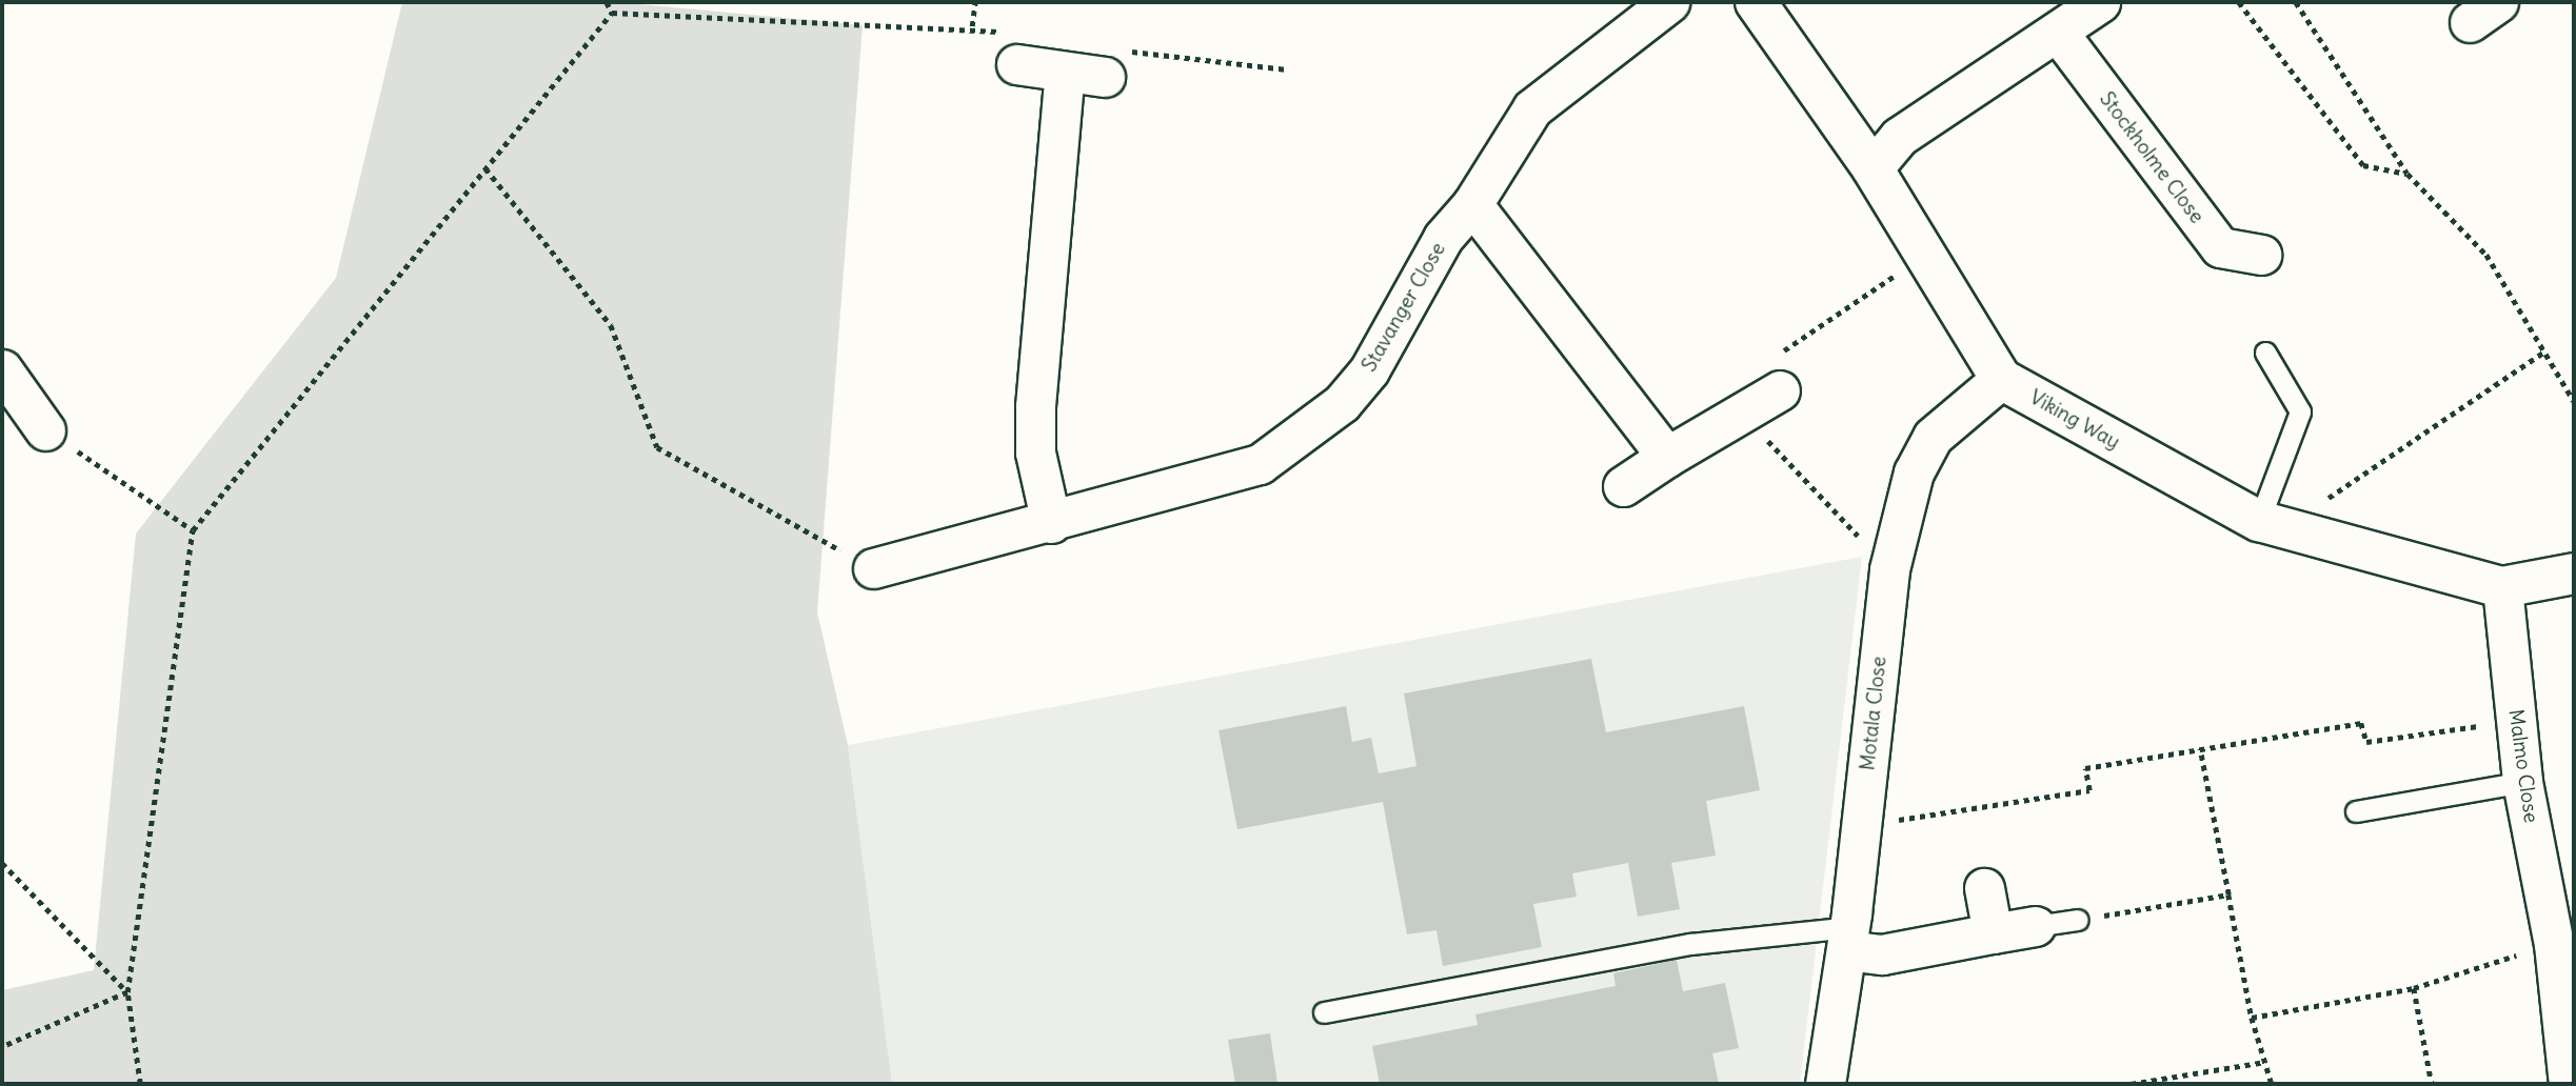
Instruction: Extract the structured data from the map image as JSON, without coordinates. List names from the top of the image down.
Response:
{
  "streets": {
    "street": [
      "Stockholme Close",
      "Stavanger Close",
      "Viking Way",
      "Motala Close",
      "Malmo Close"
    ]
  },
  "crossings": [
    ["Viking Way", "Motala Close"],
    ["Viking Way", "Malmo Close"]
  ]
}
